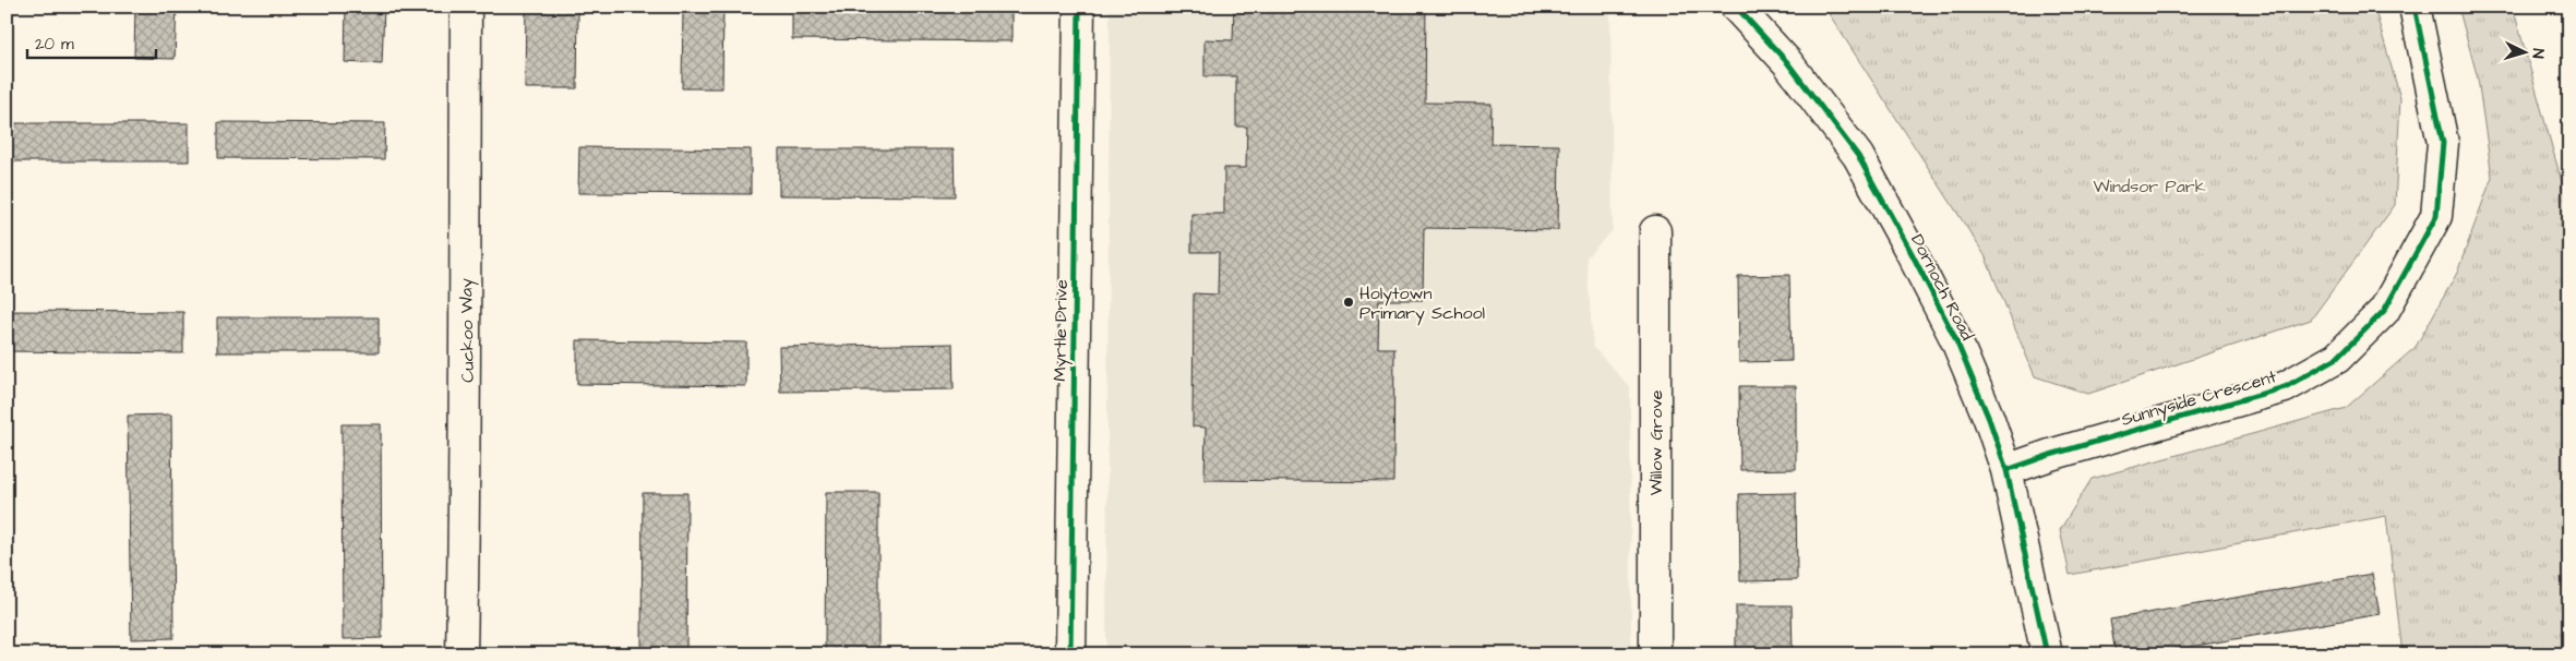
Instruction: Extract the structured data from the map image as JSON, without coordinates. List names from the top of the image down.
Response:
{
  "streets": {
    "street": [
      "Dornoch Road",
      "Cuckoo Way",
      "Myrtle Drive",
      "Sunnyside Crescent",
      "Willow Grove"
    ]
  },
  "crossings": [
    ["Dornoch Road", "Sunnyside Crescent"]
  ],
  "parks": ["Windsor Park"],
  "places": ["Holytown Primary School"],
  "scale_bar": "20 m",
  "north": "right"
}
